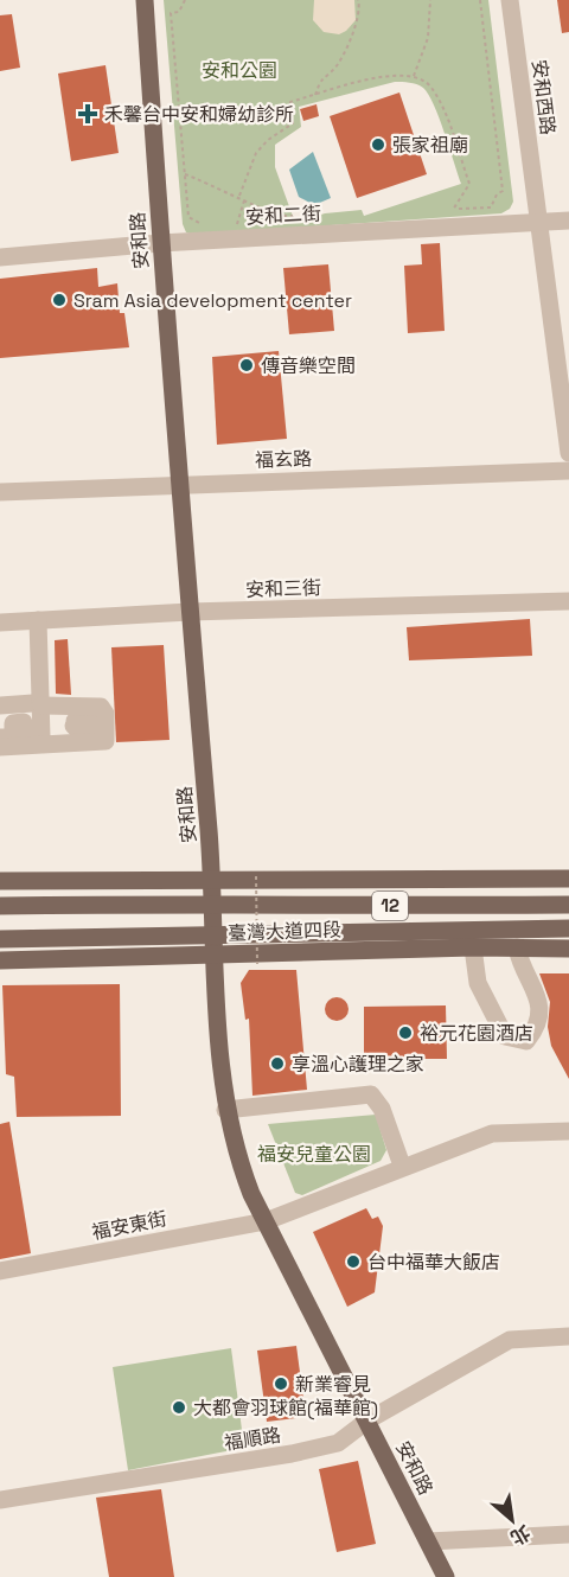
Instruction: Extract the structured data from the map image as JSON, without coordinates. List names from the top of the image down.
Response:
{
  "streets": {
    "main road": ["安和路", "12", "臺灣大道四段"],
    "street": [
      "安和西路",
      "安和二街",
      "福玄路",
      "安和三街",
      "福安東街",
      "福順路"
    ]
  },
  "crossings": [
    ["安和西路", "安和二街"],
    ["安和二街", "安和路"],
    ["安和路", "福玄路"],
    ["安和路", "安和三街"],
    ["安和路", "12"],
    ["安和路", "臺灣大道四段"],
    ["安和路", "福安東街"],
    ["安和路", "福順路"]
  ],
  "parks": ["安和公園", "福安兒童公園"],
  "places": {
    "health": ["禾馨台中安和婦幼診所"],
    "other": [
      "張家祖廟",
      "Sram Asia development center",
      "傳音樂空間",
      "裕元花園酒店",
      "享溫心護理之家",
      "台中福華大飯店",
      "新業睿見",
      "大都會羽球館(福華館)"
    ]
  },
  "north": "bottom right"
}
